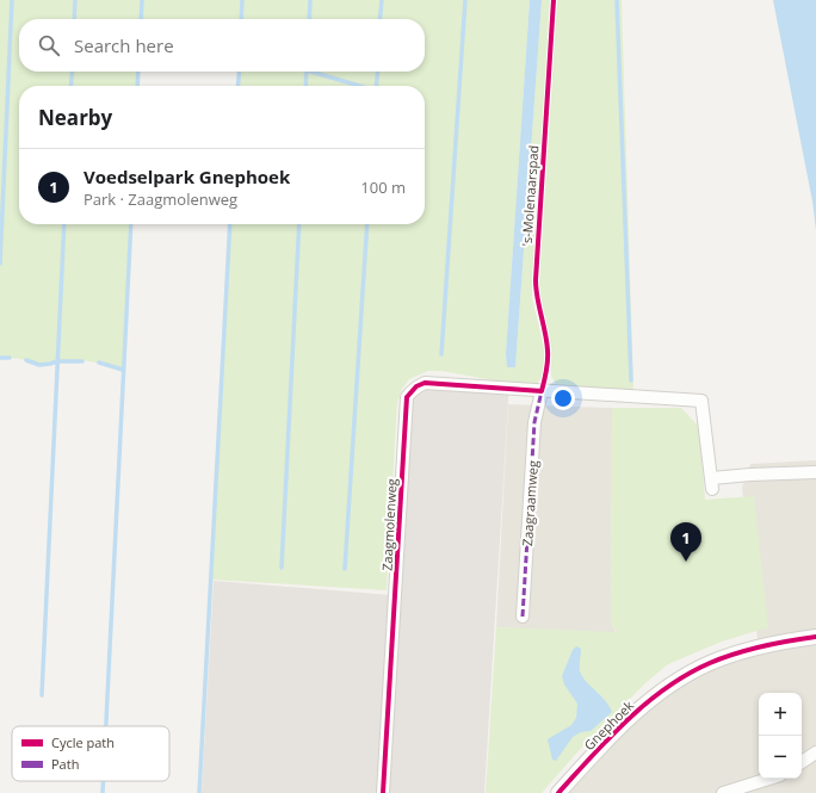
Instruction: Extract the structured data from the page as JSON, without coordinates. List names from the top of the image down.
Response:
{
  "streets": {
    "street": ["Zaagraamweg", "Zaagmolenweg", "Gnephoek"],
    "cycle path": ["'s-Molenaarspad"]
  },
  "crossings": [
    ["Zaagraamweg", "Zaagmolenweg"]
  ],
  "legend": ["Cycle path", "Path"],
  "page": {
    "search": "Search here",
    "heading": "Nearby",
    "list": [
      {
        "mark": "1",
        "name": "Voedselpark Gnephoek",
        "note": "Park · Zaagmolenweg",
        "value": "100 m"
      }
    ],
    "pins": "1",
    "map_buttons": ["+", "−"]
  }
}
